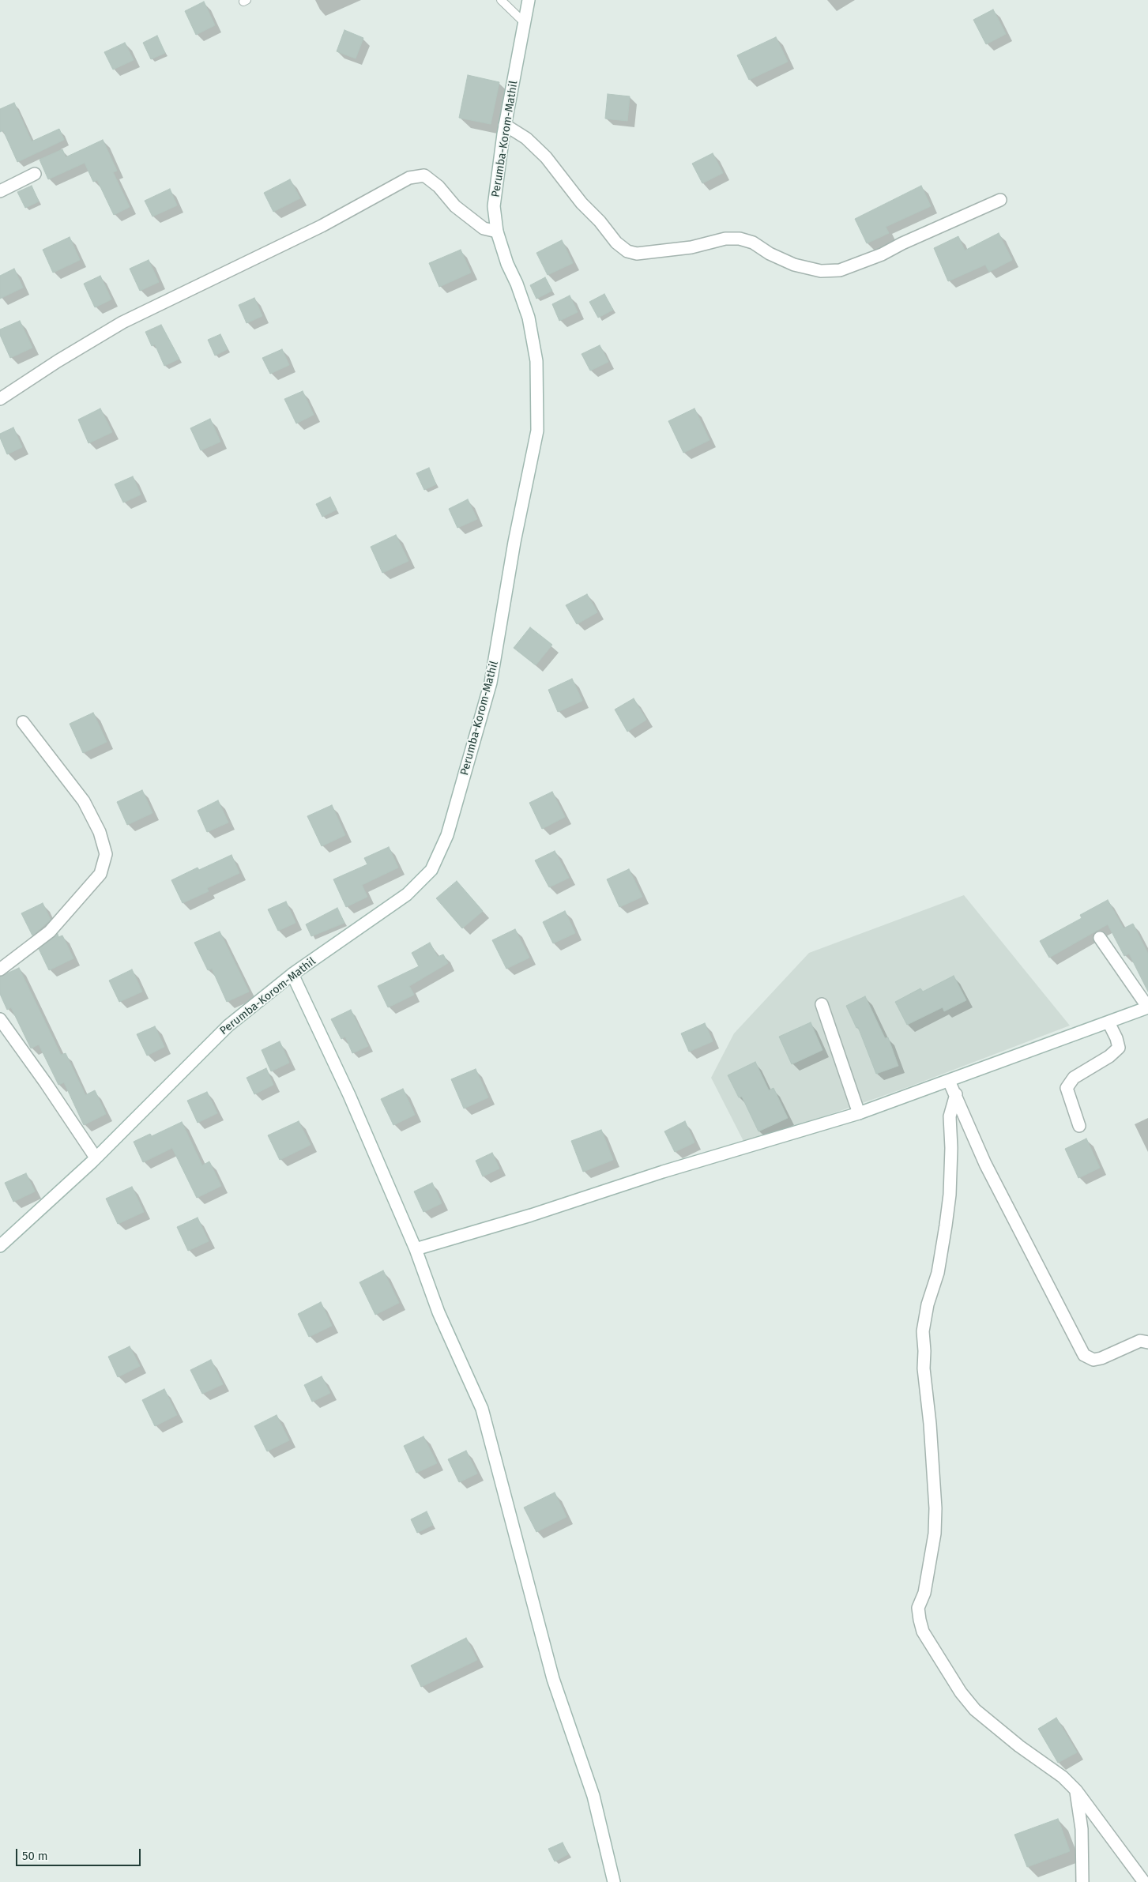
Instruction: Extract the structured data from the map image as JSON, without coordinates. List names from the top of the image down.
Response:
{
  "streets": {
    "street": ["Perumba-Korom-Mathil"]
  },
  "scale_bar": "50 m"
}
